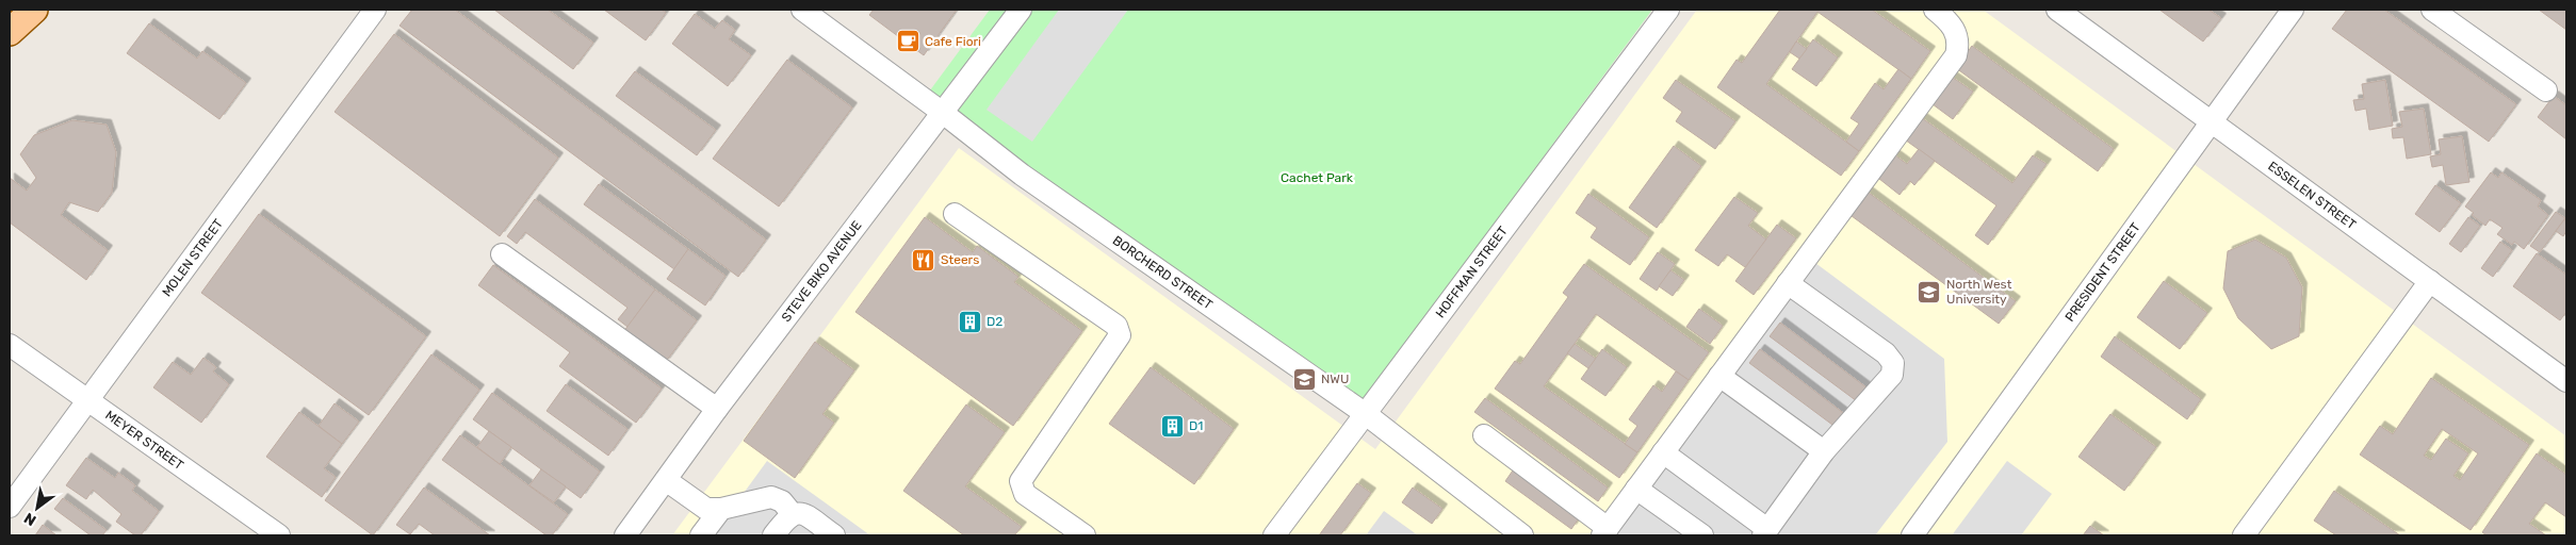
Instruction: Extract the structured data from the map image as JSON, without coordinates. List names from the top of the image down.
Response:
{
  "streets": {
    "street": [
      "ESSELEN STREET",
      "MOLEN STREET",
      "STEVE BIKO AVENUE",
      "HOFFMAN STREET",
      "PRESIDENT STREET",
      "BORCHERD STREET",
      "MEYER STREET"
    ]
  },
  "crossings": [
    ["ESSELEN STREET", "PRESIDENT STREET"],
    ["MOLEN STREET", "MEYER STREET"],
    ["STEVE BIKO AVENUE", "BORCHERD STREET"],
    ["HOFFMAN STREET", "BORCHERD STREET"]
  ],
  "parks": ["Cachet Park"],
  "places": {
    "cafe": ["Cafe Fiori"],
    "restaurant": ["Steers"],
    "school or university": ["North West University", "NWU"],
    "building": ["D2", "D1"]
  },
  "north": "bottom left"
}
